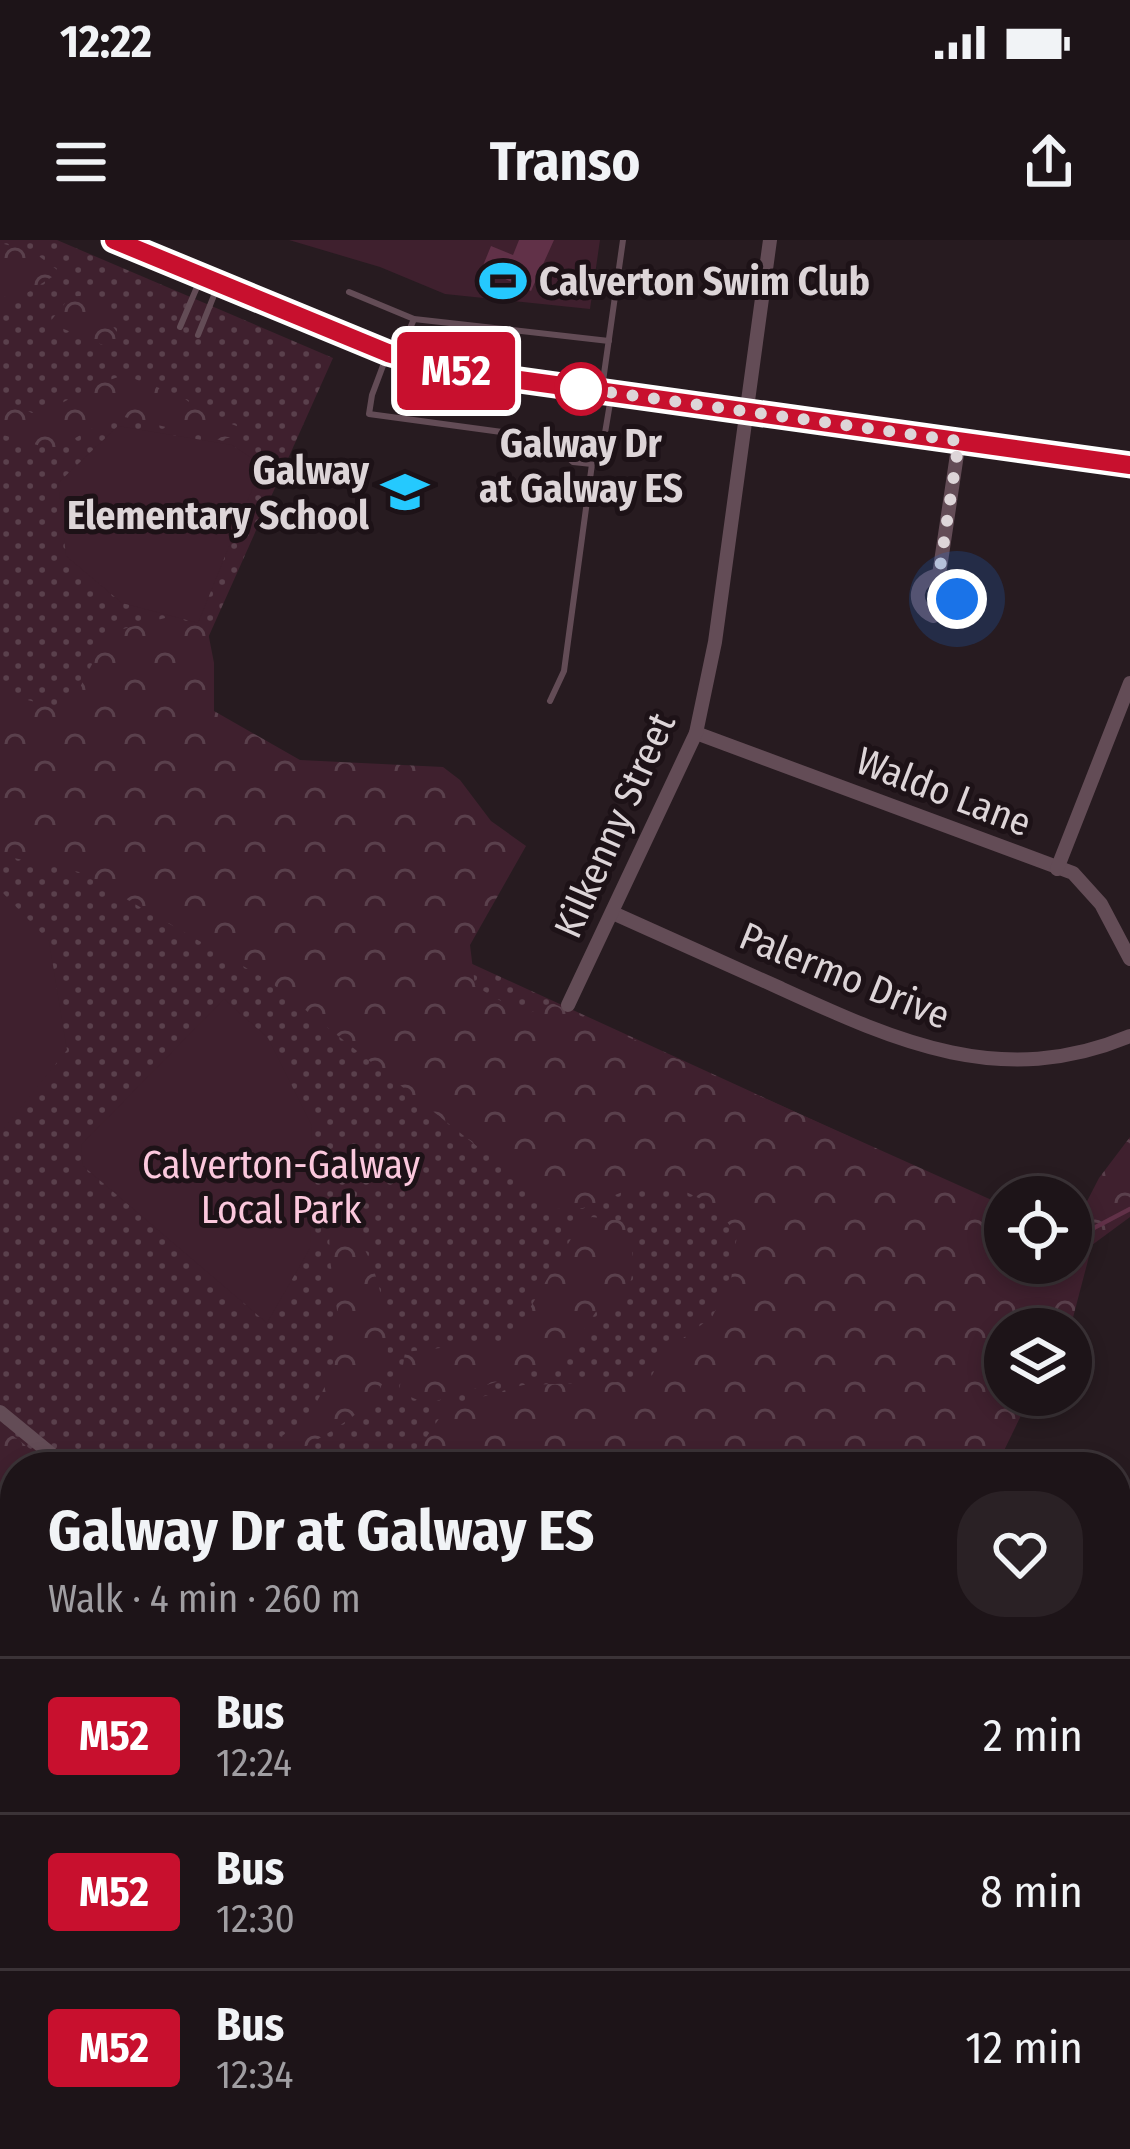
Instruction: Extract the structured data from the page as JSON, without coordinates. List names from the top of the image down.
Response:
{
  "streets": {
    "street": ["Waldo Lane", "Kilkenny Street", "Palermo Drive"]
  },
  "crossings": [
    ["Waldo Lane", "Kilkenny Street"],
    ["Kilkenny Street", "Palermo Drive"]
  ],
  "parks": ["Calverton-Galway Local Park"],
  "places": {
    "sports": ["Calverton Swim Club"],
    "other": ["Galway Dr at Galway ES"],
    "school or university": ["Galway Elementary School"]
  },
  "lines": ["bus line M52"],
  "page": {
    "status": "12:22",
    "header": "Transo",
    "on_map": "M52",
    "heading": ["Galway Dr at Galway ES", "Walk · 4 min · 260 m"],
    "list": [
      {
        "mark": "M52",
        "name": "Bus",
        "note": "12:24",
        "value": "2 min"
      },
      {
        "mark": "M52",
        "name": "Bus",
        "note": "12:30",
        "value": "8 min"
      },
      {
        "mark": "M52",
        "name": "Bus",
        "note": "12:34",
        "value": "12 min"
      }
    ]
  }
}
